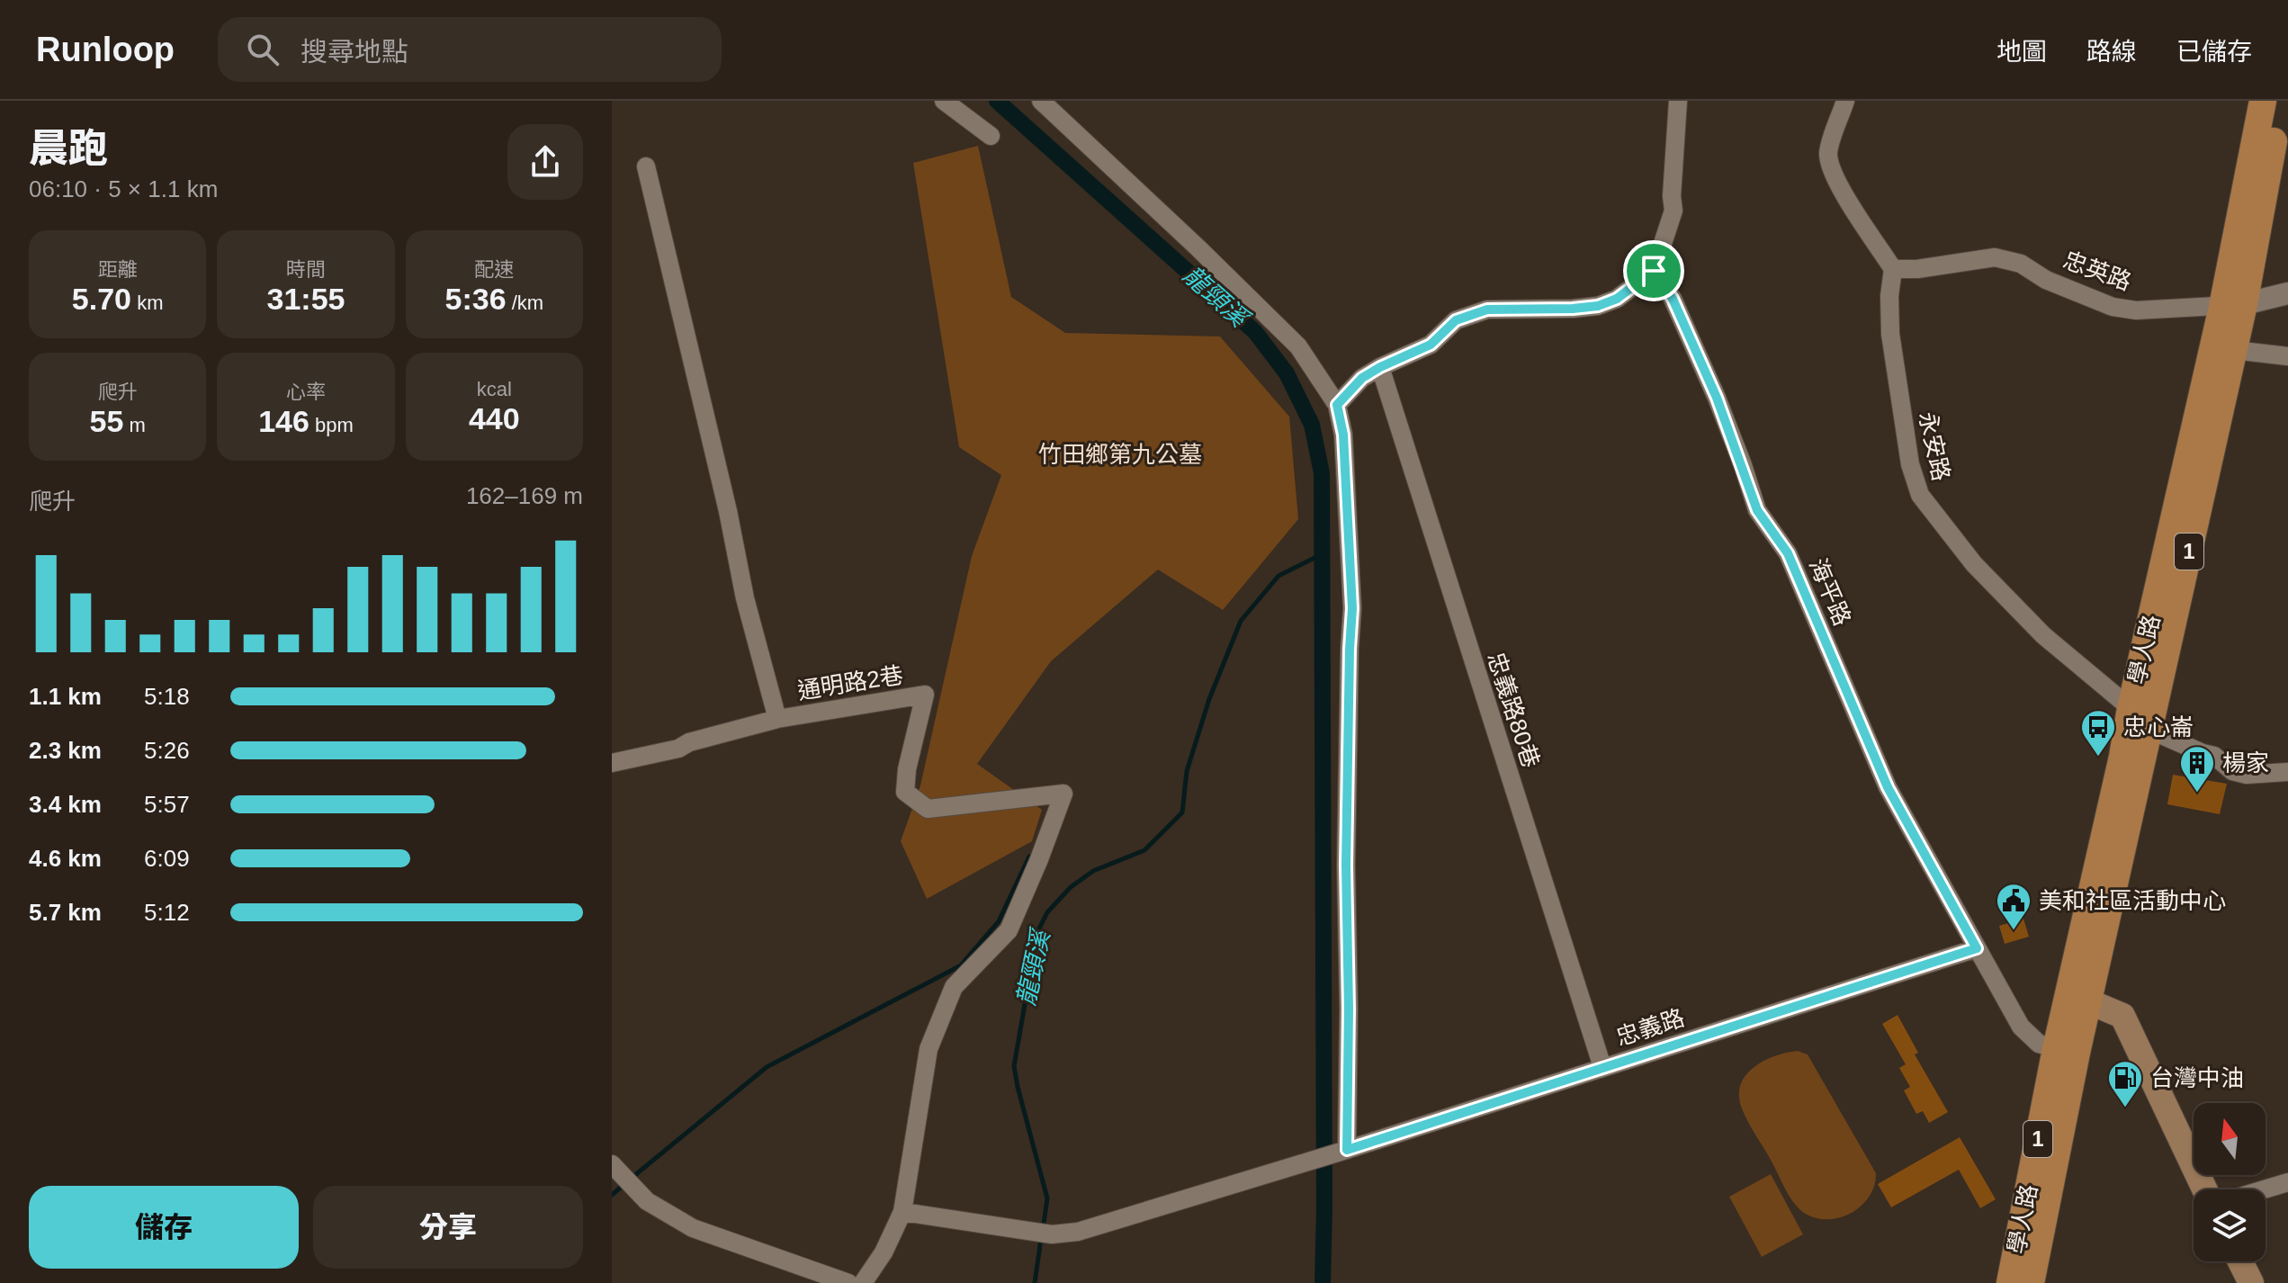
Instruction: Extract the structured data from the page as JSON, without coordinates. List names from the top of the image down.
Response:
{
  "streets": {
    "main road": ["1", "學人路"],
    "street": [
      "忠英路",
      "永安路",
      "海平路",
      "通明路2巷",
      "忠義路80巷",
      "忠義路"
    ]
  },
  "crossings": [
    ["忠英路", "永安路"],
    ["忠英路", "學人路"],
    ["永安路", "學人路"],
    ["海平路", "學人路"],
    ["海平路", "忠義路"],
    ["通明路2巷", "忠義路"],
    ["忠義路80巷", "忠義路"]
  ],
  "water": ["龍頸溪"],
  "parks": ["竹田鄉第九公墓"],
  "places": {
    "bus stop": ["忠心崙"],
    "building": ["楊家"],
    "public building": ["美和社區活動中心"],
    "fuel station": ["台灣中油"]
  },
  "north": "top",
  "page": {
    "header": "Runloop",
    "search": "搜尋地點",
    "nav": ["地圖", "路線", "已儲存"],
    "heading": ["晨跑", "06:10 · 5 × 1.1 km"],
    "stats": [
      ["距離", "5.70 km"],
      ["時間", "31:55"],
      ["配速", "5:36 /km"],
      ["爬升", "55 m"],
      ["心率", "146 bpm"],
      ["kcal", "440"]
    ],
    "chart": ["爬升", "162–169 m"],
    "list": [
      {
        "name": "1.1 km",
        "note": "5:18"
      },
      {
        "name": "2.3 km",
        "note": "5:26"
      },
      {
        "name": "3.4 km",
        "note": "5:57"
      },
      {
        "name": "4.6 km",
        "note": "6:09"
      },
      {
        "name": "5.7 km",
        "note": "5:12"
      }
    ],
    "buttons": ["儲存", "分享"]
  }
}
